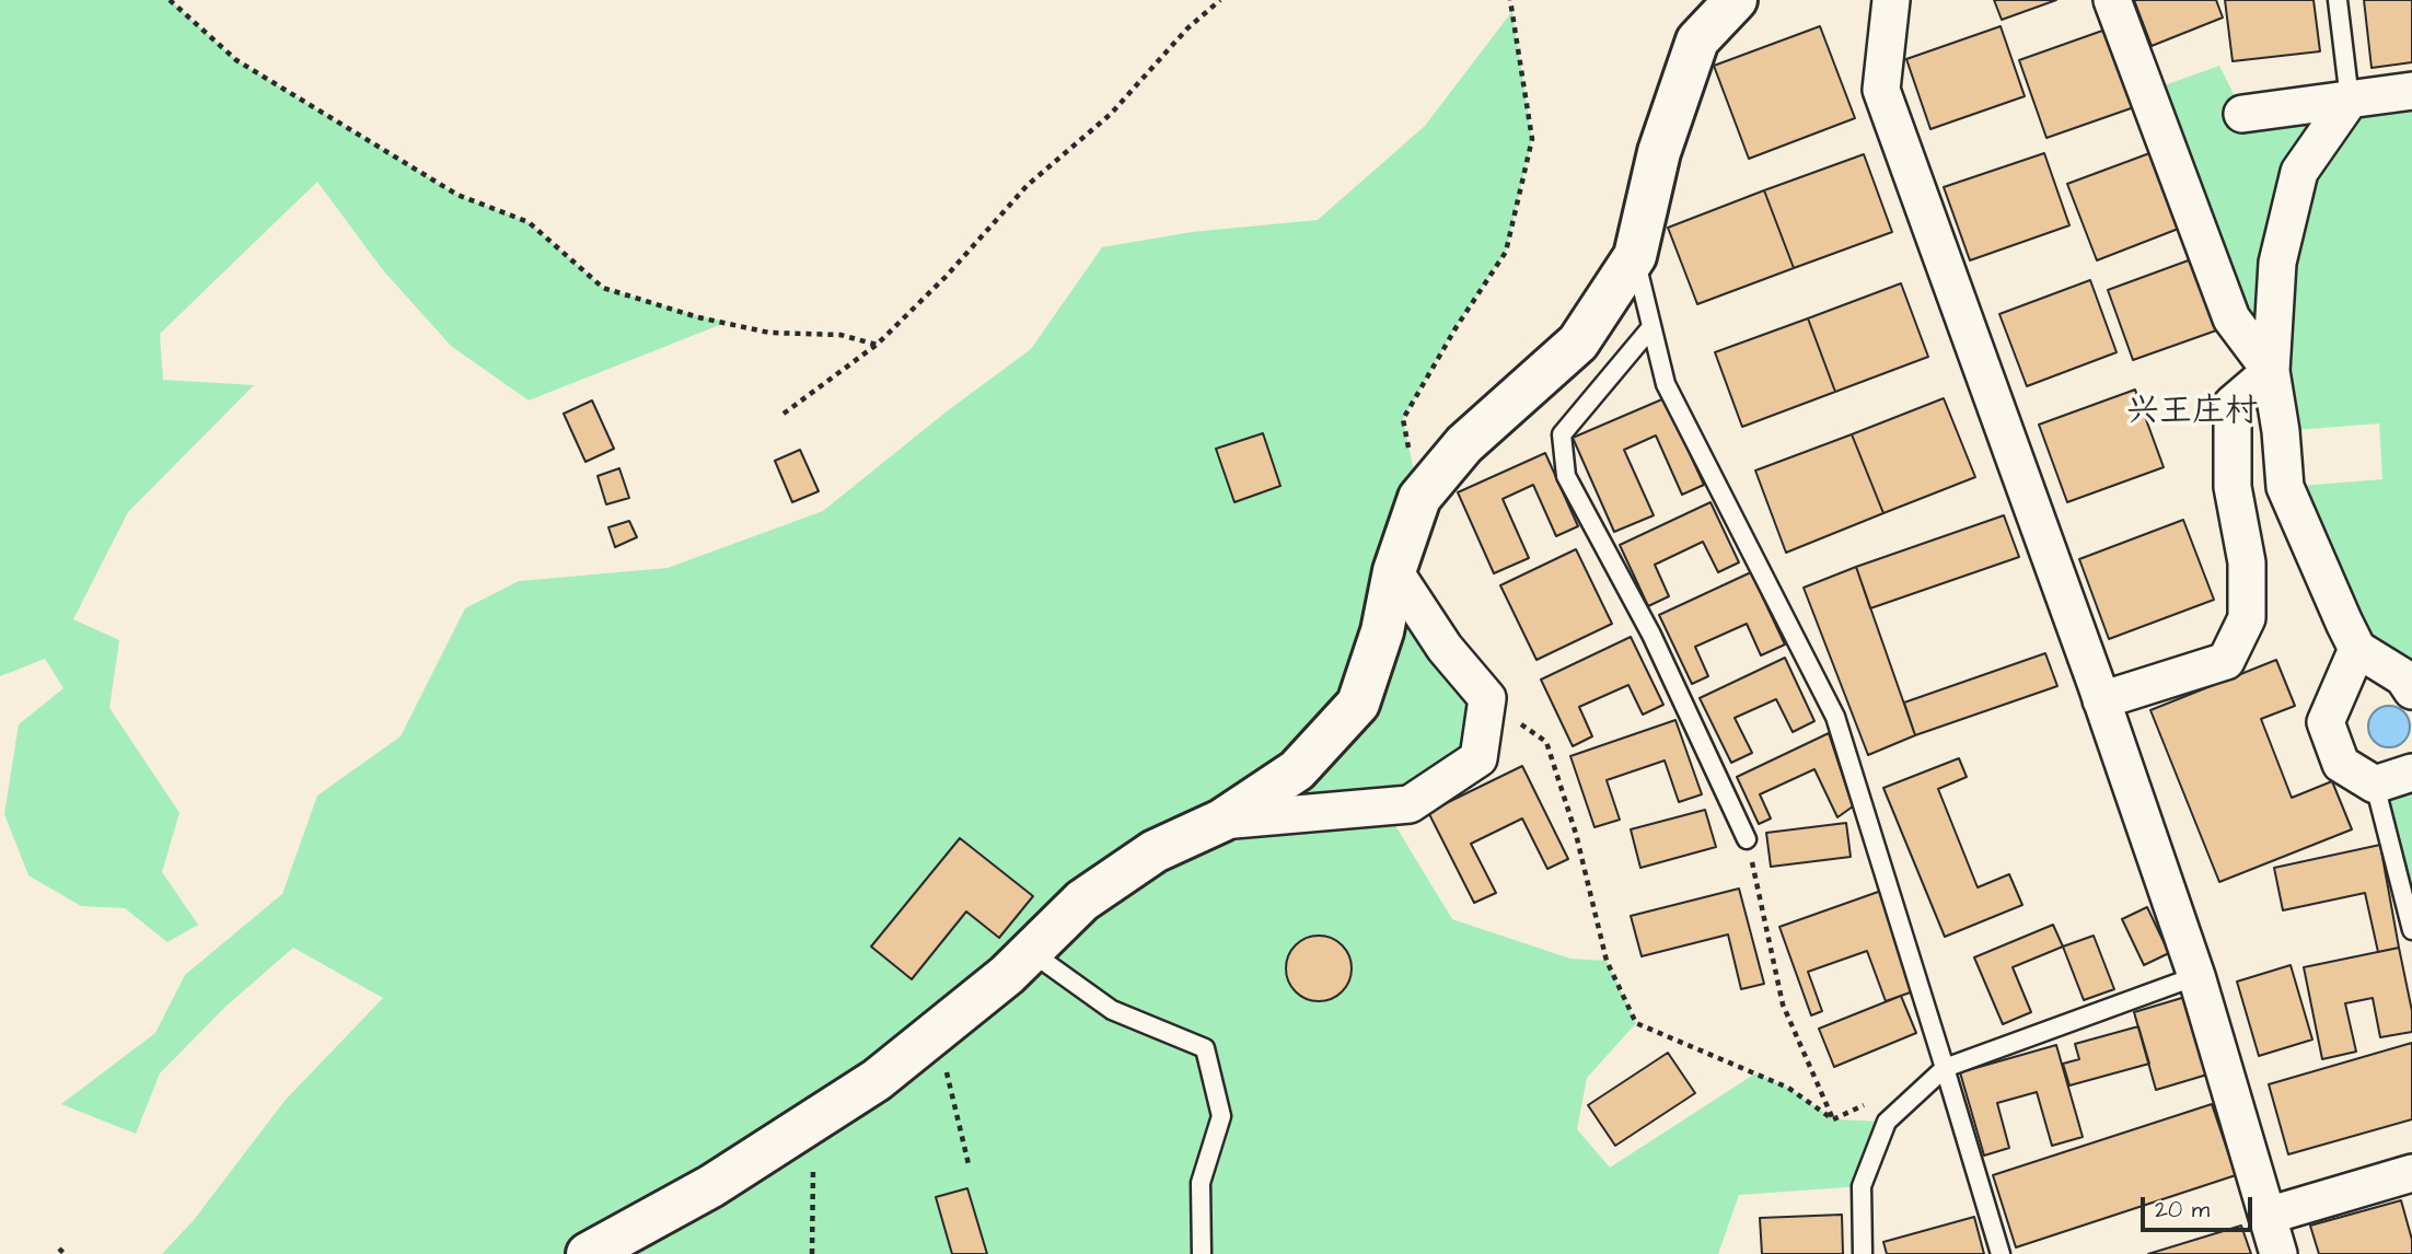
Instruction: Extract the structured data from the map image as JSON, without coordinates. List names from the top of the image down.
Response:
{
  "districts": ["兴王庄村"],
  "scale_bar": "20 m"
}
